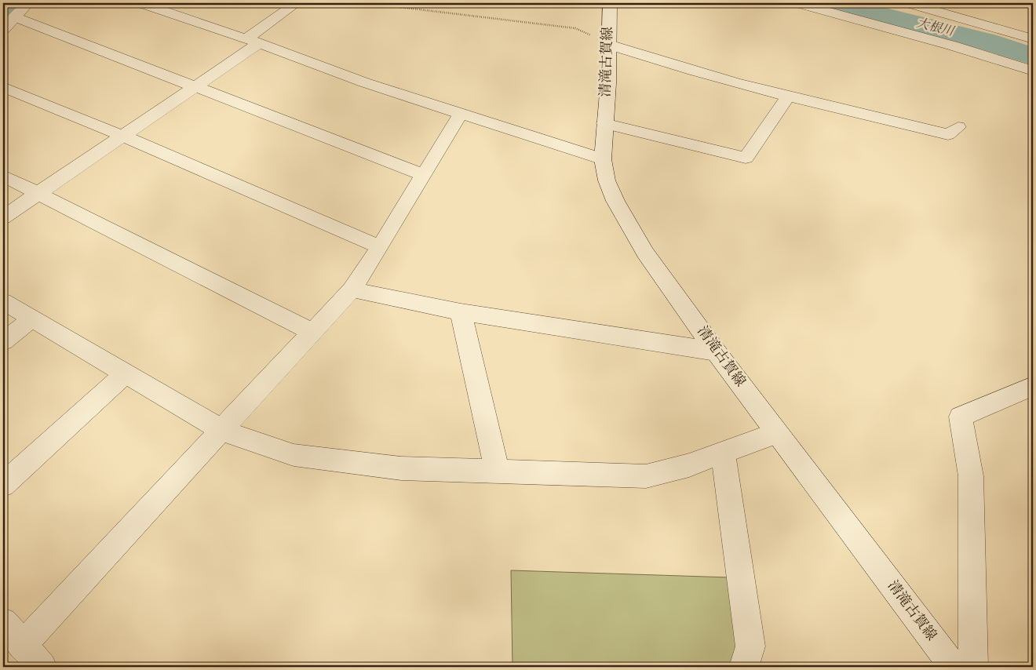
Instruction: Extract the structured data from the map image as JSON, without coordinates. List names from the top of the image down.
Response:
{
  "streets": {
    "street": ["清滝古賀線"]
  },
  "water": ["大根川"]
}
